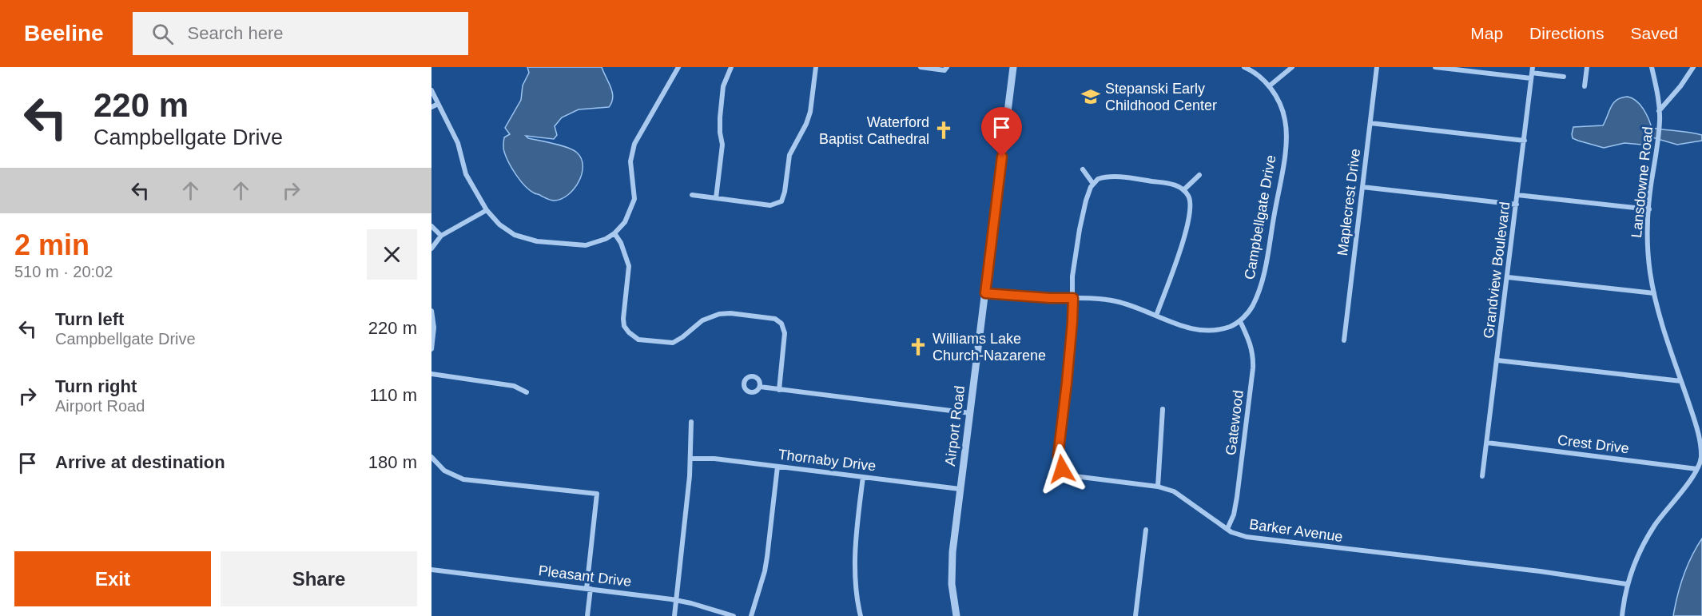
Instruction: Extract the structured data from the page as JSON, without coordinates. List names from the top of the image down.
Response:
{
  "streets": {
    "street": [
      "Lansdowne Road",
      "Maplecrest Drive",
      "Campbellgate Drive",
      "Grandview Boulevard",
      "Gatewood",
      "Airport Road",
      "Crest Drive",
      "Thornaby Drive",
      "Barker Avenue",
      "Pleasant Drive"
    ]
  },
  "crossings": [
    ["Lansdowne Road", "Crest Drive"],
    ["Lansdowne Road", "Barker Avenue"],
    ["Campbellgate Drive", "Gatewood"],
    ["Grandview Boulevard", "Crest Drive"],
    ["Gatewood", "Barker Avenue"],
    ["Airport Road", "Thornaby Drive"]
  ],
  "places": {
    "school or university": ["Stepanski Early Childhood Center"],
    "church": ["Waterford Baptist Cathedral", "Williams Lake Church-Nazarene"]
  },
  "page": {
    "header": "Beeline",
    "search": "Search here",
    "nav": ["Map", "Directions", "Saved"],
    "turn": ["220 m", "Campbellgate Drive"],
    "heading": ["2 min", "510 m · 20:02"],
    "list": [
      {
        "name": "Turn left",
        "note": "Campbellgate Drive",
        "value": "220 m"
      },
      {
        "name": "Turn right",
        "note": "Airport Road",
        "value": "110 m"
      },
      {
        "name": "Arrive at destination",
        "value": "180 m"
      }
    ],
    "buttons": ["Exit", "Share"]
  }
}
